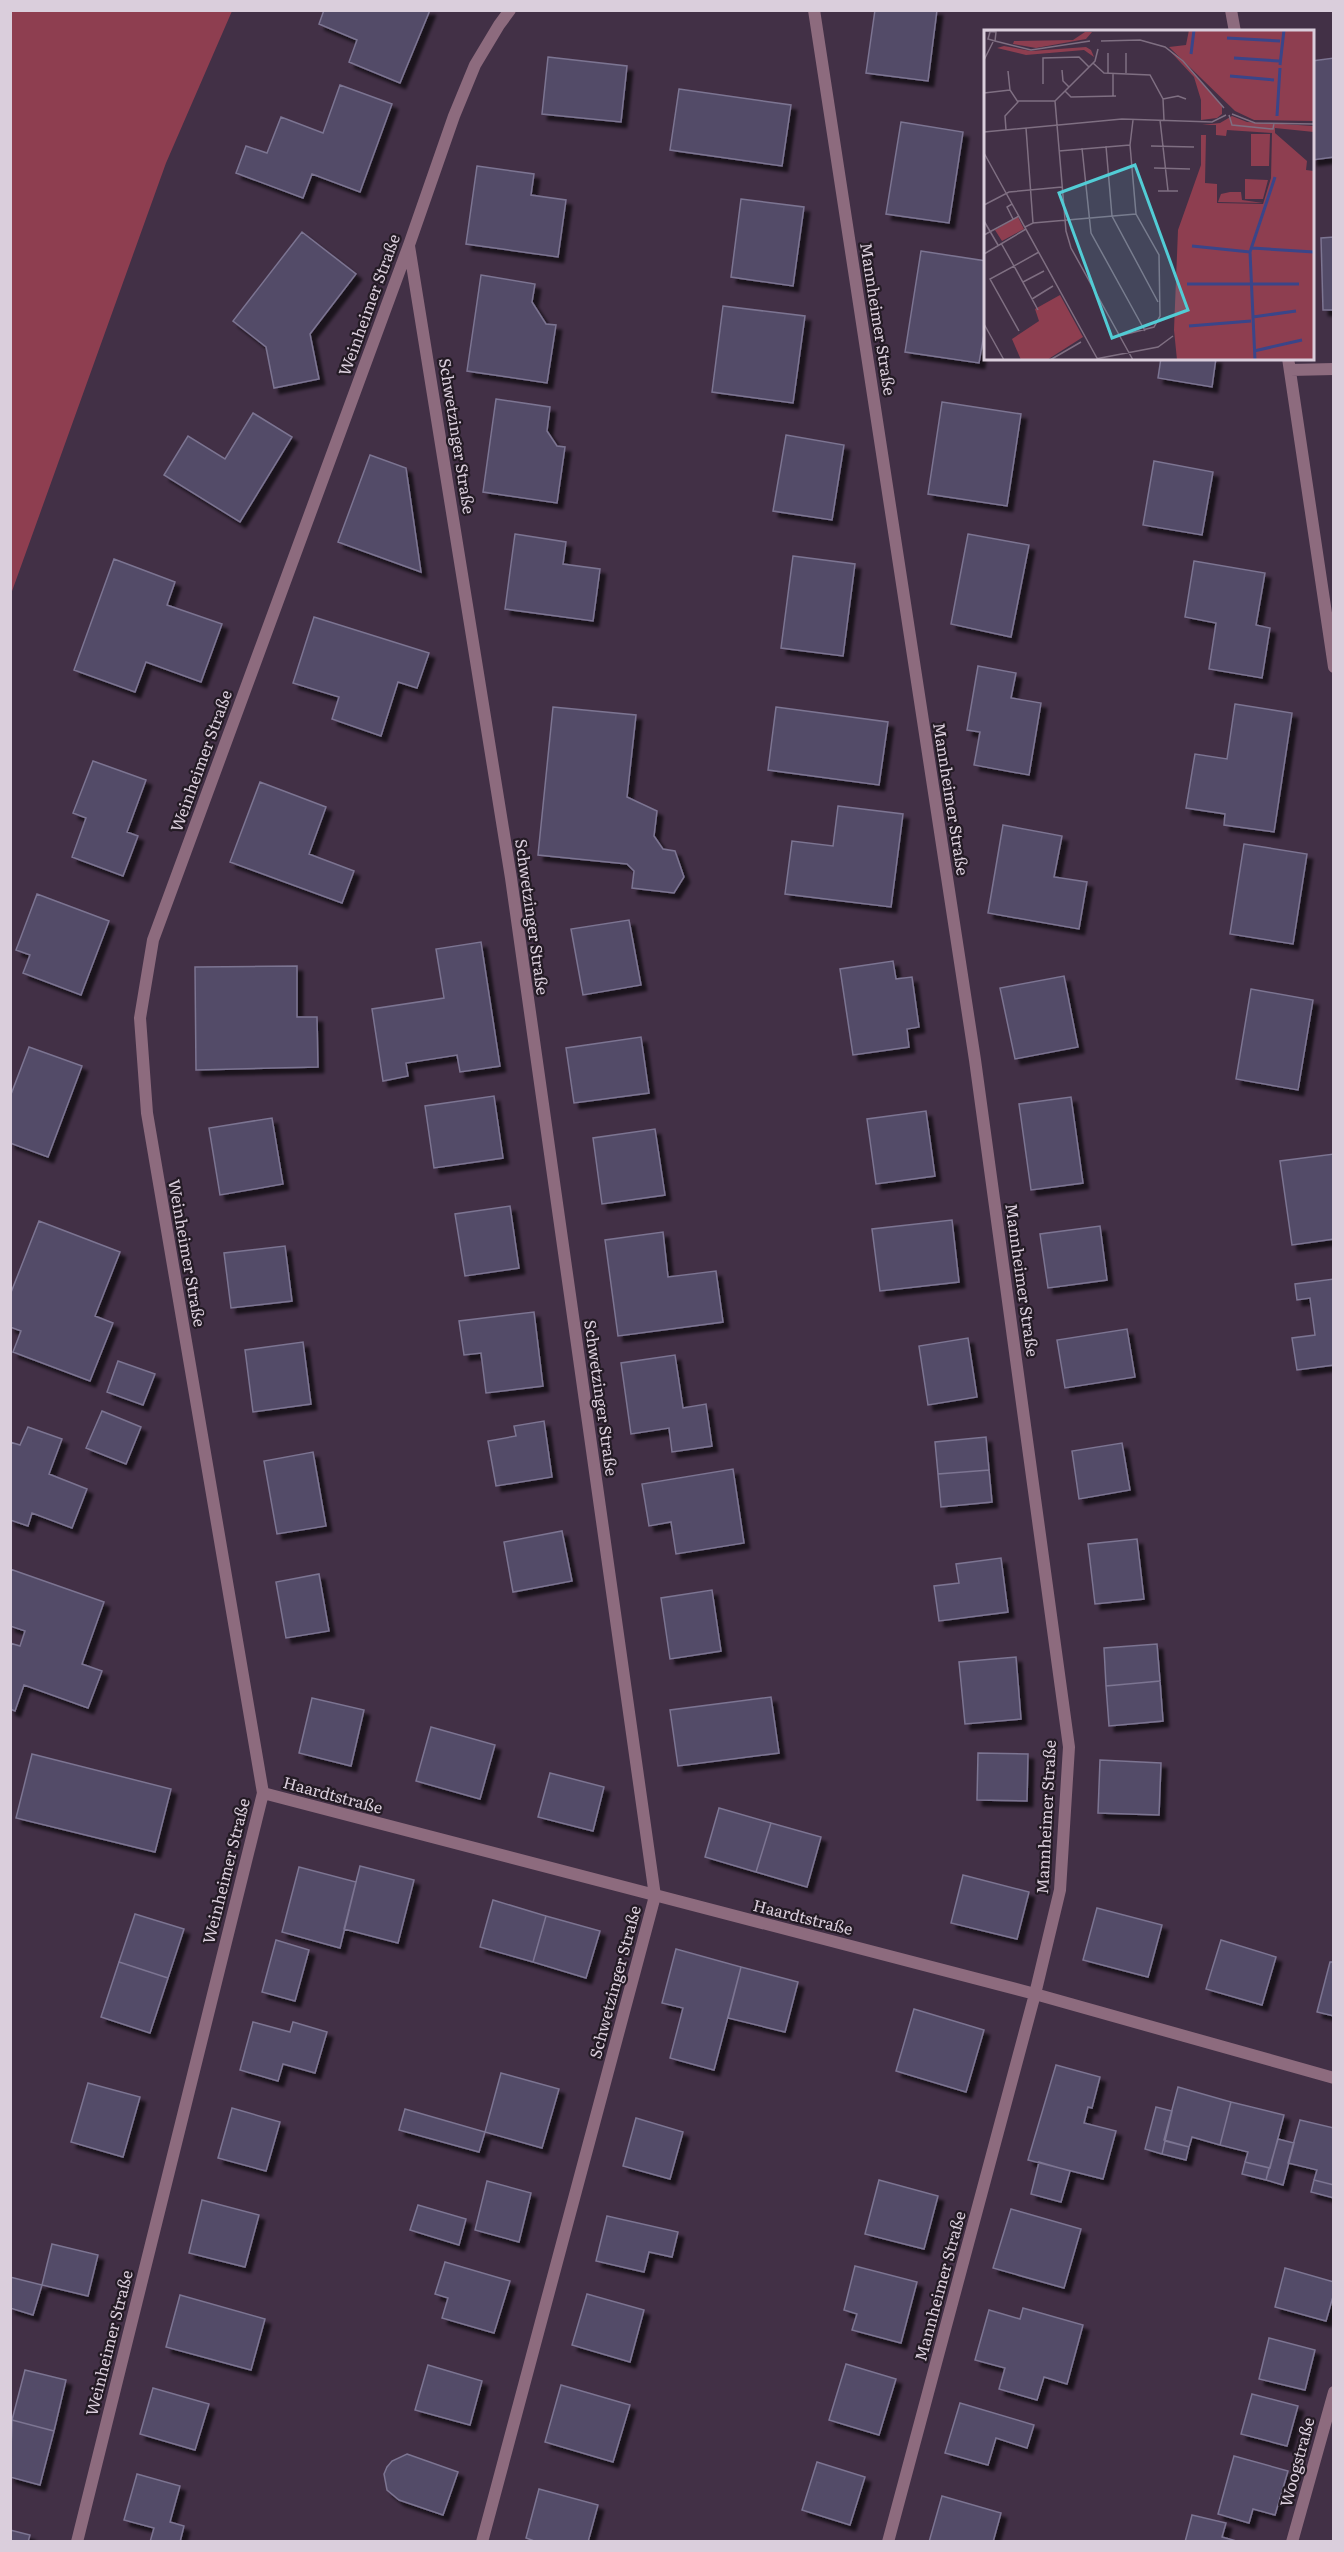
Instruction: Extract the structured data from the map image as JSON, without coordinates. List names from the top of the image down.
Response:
{
  "streets": {
    "street": [
      "Weinheimer Straße",
      "Mannheimer Straße",
      "Schwetzinger Straße",
      "Haardtstraße",
      "Woogstraße"
    ]
  },
  "crossings": [
    ["Weinheimer Straße", "Schwetzinger Straße"],
    ["Weinheimer Straße", "Haardtstraße"],
    ["Mannheimer Straße", "Haardtstraße"],
    ["Schwetzinger Straße", "Haardtstraße"]
  ]
}
